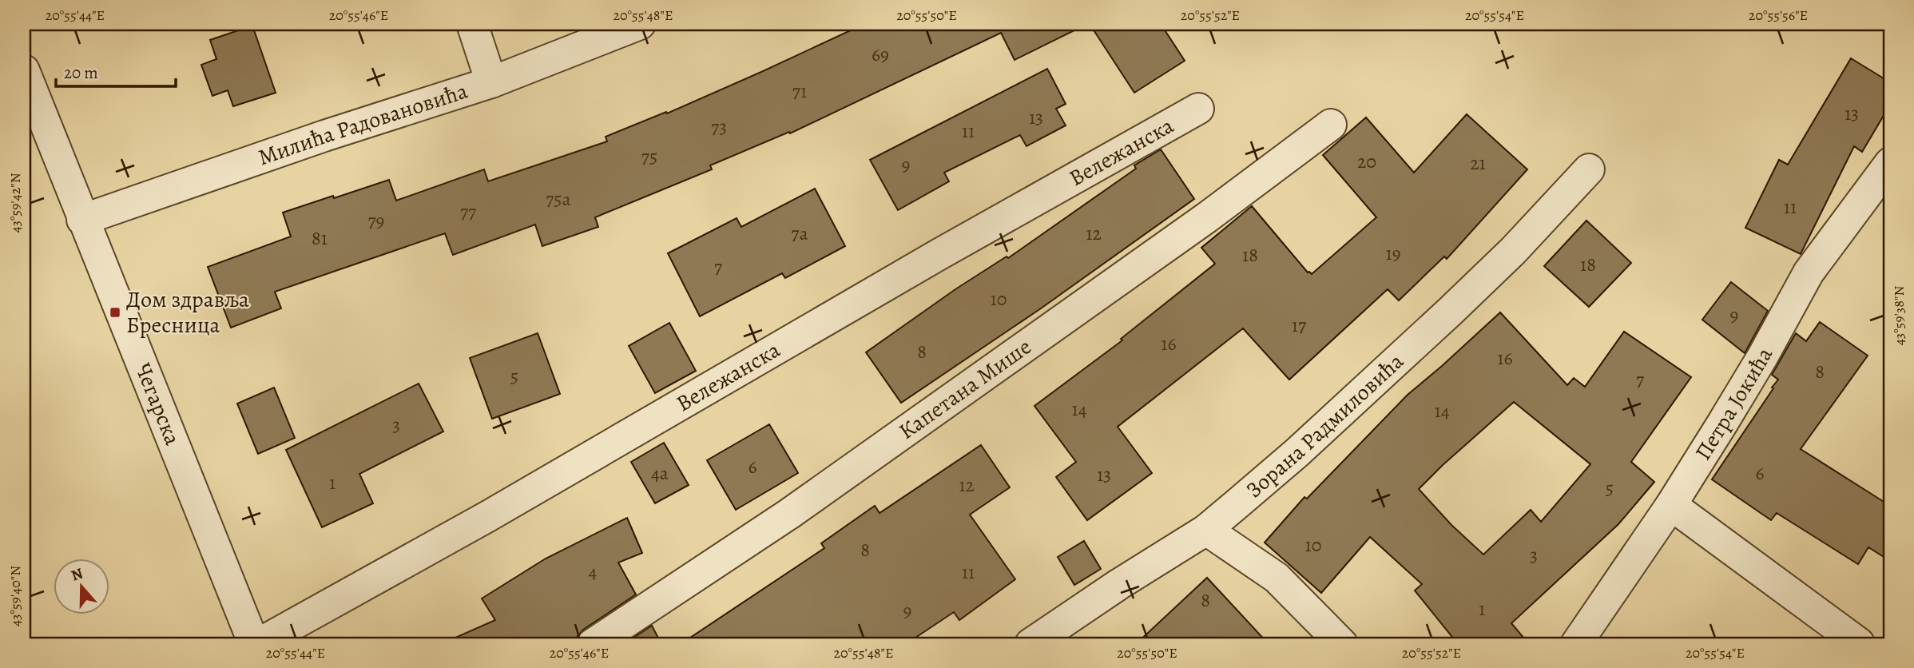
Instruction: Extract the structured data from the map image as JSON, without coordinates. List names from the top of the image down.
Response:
{
  "streets": {
    "street": [
      "Милића Радовановића",
      "Вележанска",
      "Капетана Мише",
      "Петра Јокића",
      "Чегарска",
      "Зорана Радмиловића"
    ]
  },
  "crossings": [
    ["Милића Радовановића", "Чегарска"],
    ["Вележанска", "Чегарска"]
  ],
  "places": {
    "transit": ["Дом здравља Бресница"]
  },
  "house_numbers": [
    "69",
    "71",
    "13",
    "13",
    "73",
    "11",
    "75",
    "20",
    "21",
    "9",
    "75a",
    "11",
    "77",
    "79",
    "7a",
    "12",
    "81",
    "19",
    "18",
    "18",
    "7",
    "10",
    "9",
    "17",
    "16",
    "8",
    "16",
    "8",
    "5",
    "7",
    "14",
    "14",
    "3",
    "6",
    "4a",
    "6",
    "13",
    "1",
    "12",
    "5",
    "10",
    "8",
    "3",
    "4",
    "11",
    "8",
    "1",
    "9"
  ],
  "scale_bar": "20 m",
  "north": "top",
  "coordinates": [
    "20°55'44\"E",
    "20°55'46\"E",
    "20°55'48\"E",
    "20°55'50\"E",
    "20°55'52\"E",
    "20°55'54\"E",
    "20°55'56\"E",
    "43°59'42\"N",
    "43°59'38\"N",
    "43°59'40\"N"
  ]
}
